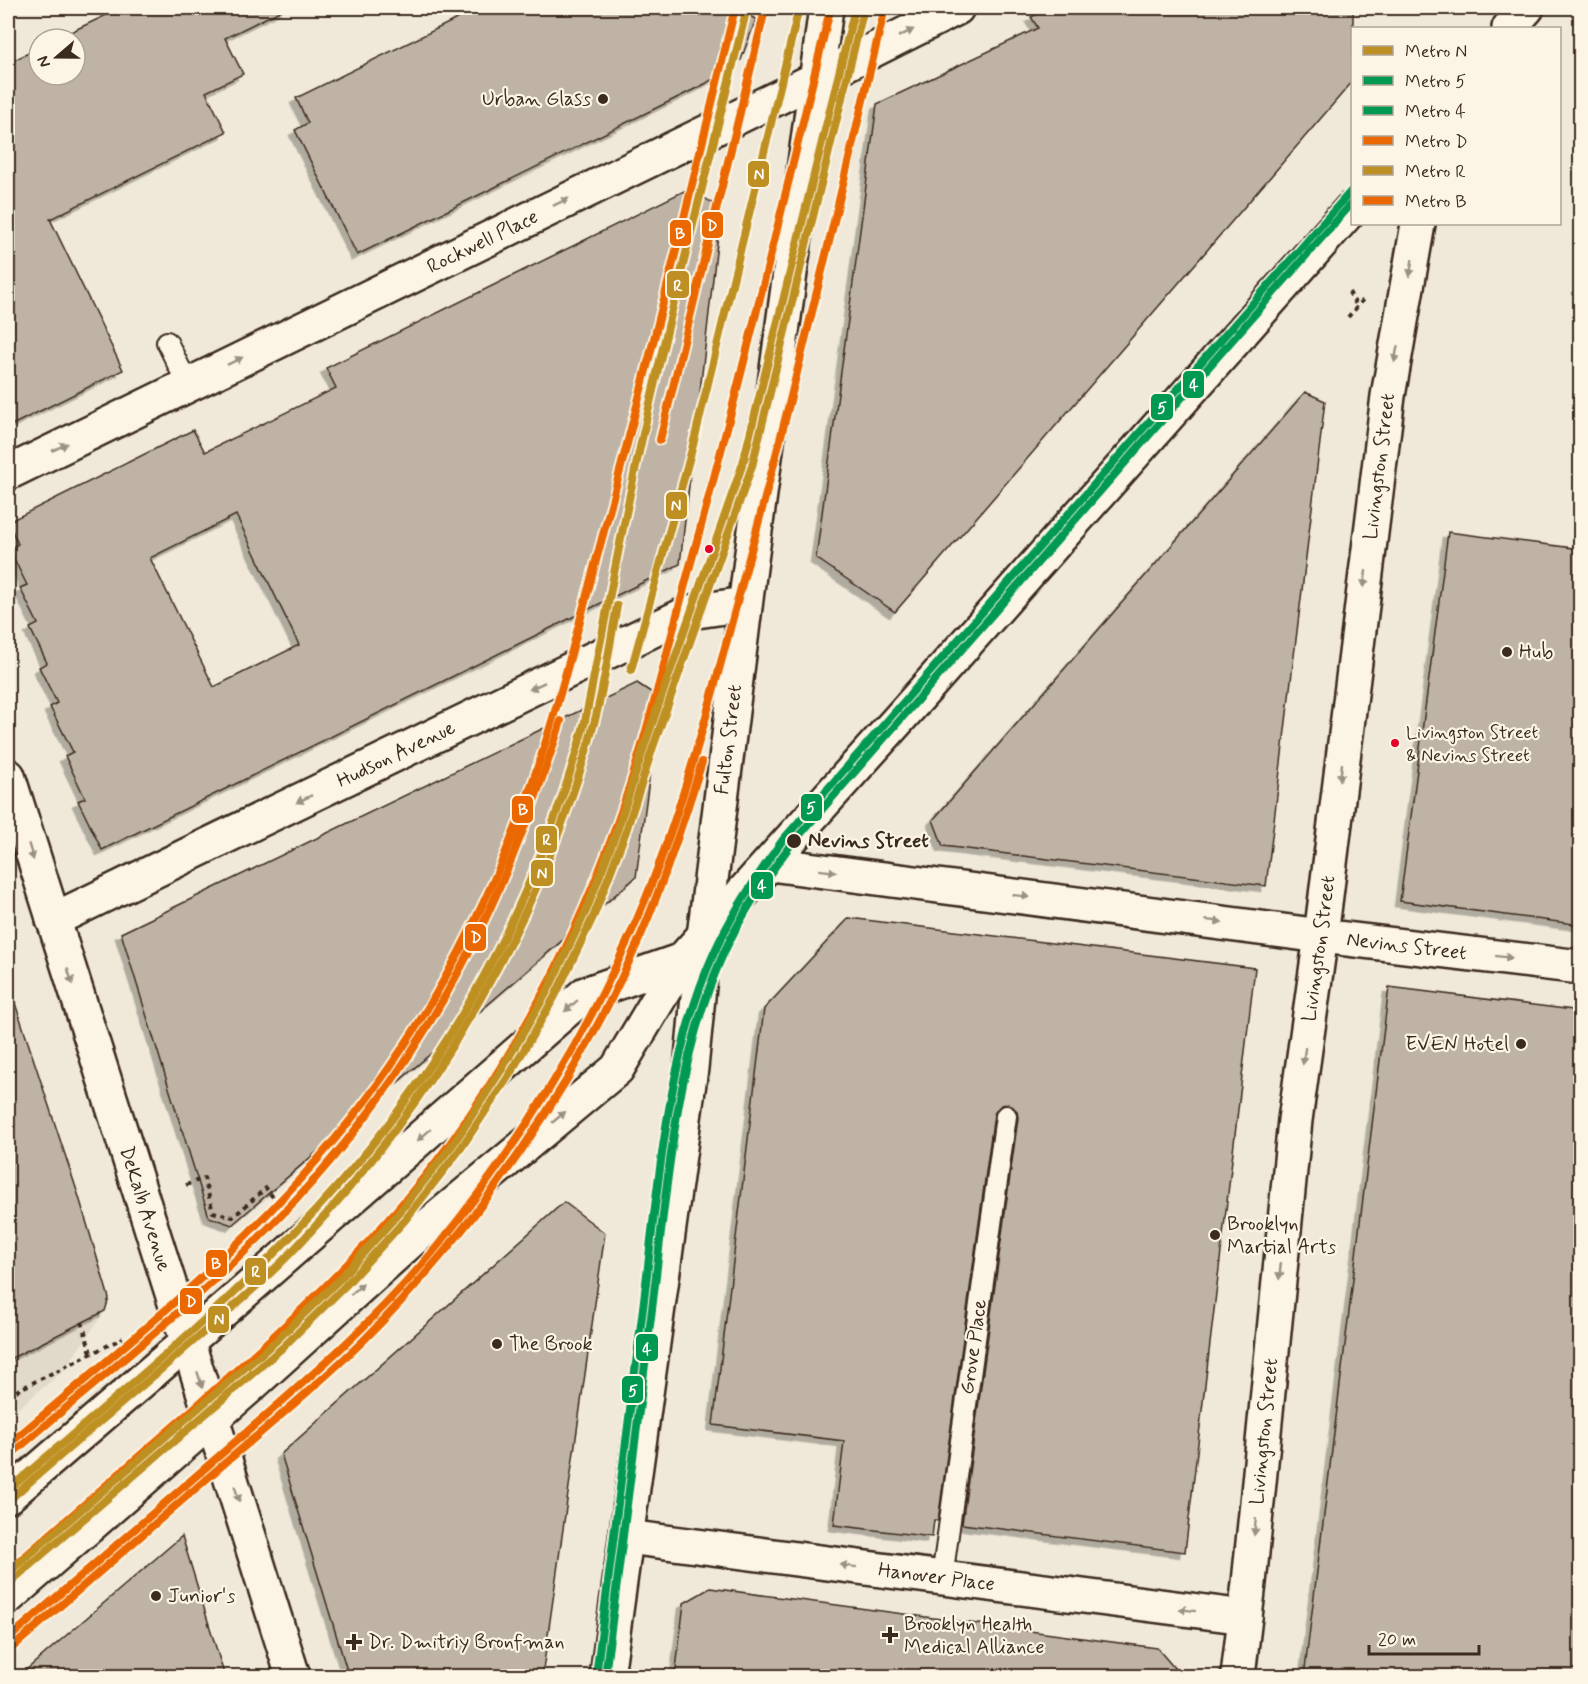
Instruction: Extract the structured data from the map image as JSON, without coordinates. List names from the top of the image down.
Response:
{
  "streets": {
    "street": [
      "Rockwell Place",
      "Livingston Street",
      "Fulton Street",
      "Hudson Avenue",
      "Nevins Street",
      "DeKalb Avenue",
      "Hanover Place"
    ],
    "lane": ["Grove Place"]
  },
  "crossings": [
    ["Rockwell Place", "Fulton Street"],
    ["Livingston Street", "Nevins Street"],
    ["Livingston Street", "Hanover Place"],
    ["Fulton Street", "Hudson Avenue"],
    ["Fulton Street", "Hanover Place"],
    ["Hudson Avenue", "DeKalb Avenue"],
    ["Grove Place", "Hanover Place"]
  ],
  "one_way": [
    "Rockwell Place",
    "Livingston Street",
    "Hudson Avenue",
    "Nevins Street",
    "DeKalb Avenue",
    "Hanover Place"
  ],
  "places": {
    "other": [
      "Urban Glass",
      "Hub",
      "Livingston Street & Nevins Street",
      "Nevins Street",
      "EVEN Hotel",
      "Brooklyn Martial Arts",
      "The Brook",
      "Junior's"
    ],
    "health": ["Brooklyn Health Medical Alliance", "Dr. Dmitriy Bronfman"]
  },
  "lines": [
    "metro line N",
    "metro line R",
    "metro line B",
    "metro line D",
    "metro line 5",
    "metro line 4"
  ],
  "legend": [
    "Metro N",
    "Metro 5",
    "Metro 4",
    "Metro D",
    "Metro R",
    "Metro B"
  ],
  "scale_bar": "20 m",
  "north": "left"
}
